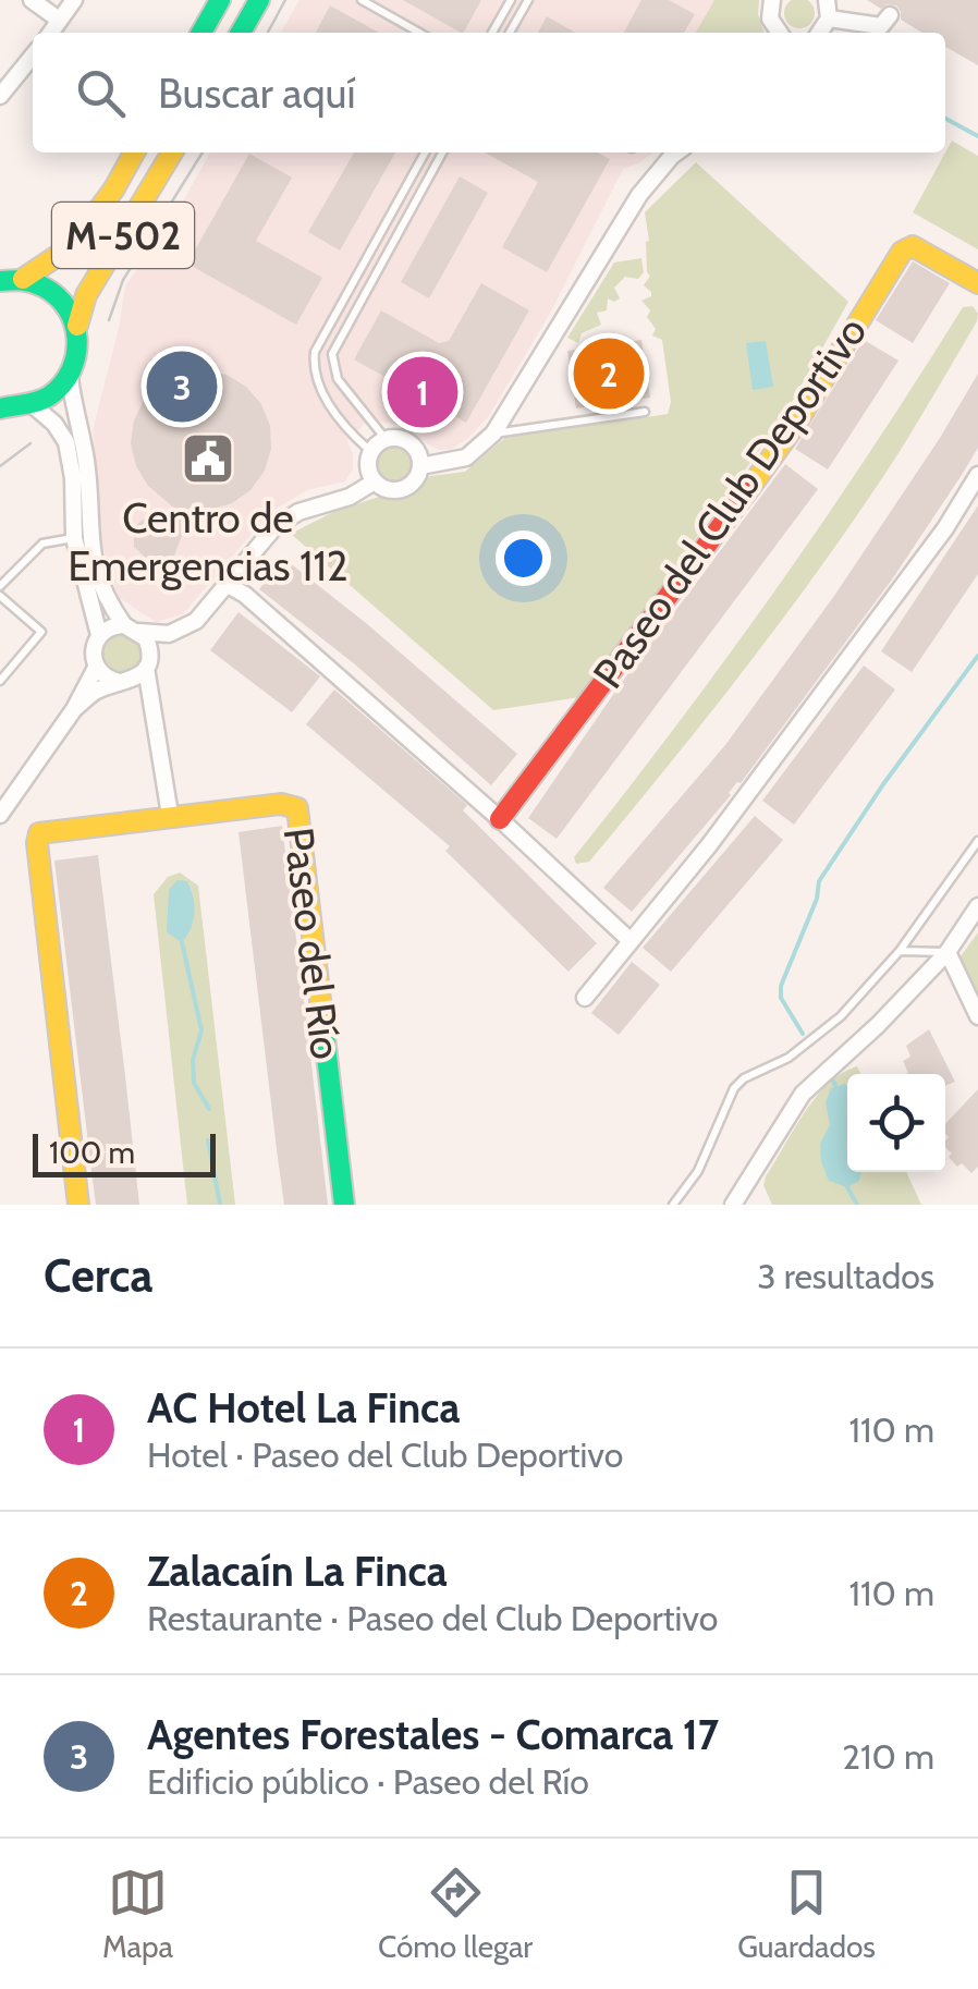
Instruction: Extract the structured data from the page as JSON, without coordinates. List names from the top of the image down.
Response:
{
  "streets": {
    "main road": ["M-502", "Paseo del Club Deportivo", "Paseo del Río"]
  },
  "places": {
    "public building": ["Centro de Emergencias 112"]
  },
  "scale_bar": "100 m",
  "page": {
    "search": "Buscar aquí",
    "pins": ["2", "3", "1"],
    "scale": "100 m",
    "heading": ["Cerca", "3 resultados"],
    "list": [
      {
        "mark": "1",
        "name": "AC Hotel La Finca",
        "note": "Hotel · Paseo del Club Deportivo",
        "value": "110 m"
      },
      {
        "mark": "2",
        "name": "Zalacaín La Finca",
        "note": "Restaurante · Paseo del Club Deportivo",
        "value": "110 m"
      },
      {
        "mark": "3",
        "name": "Agentes Forestales - Comarca 17",
        "note": "Edificio público · Paseo del Río",
        "value": "210 m"
      }
    ],
    "nav": ["Mapa", "Cómo llegar", "Guardados"]
  }
}
